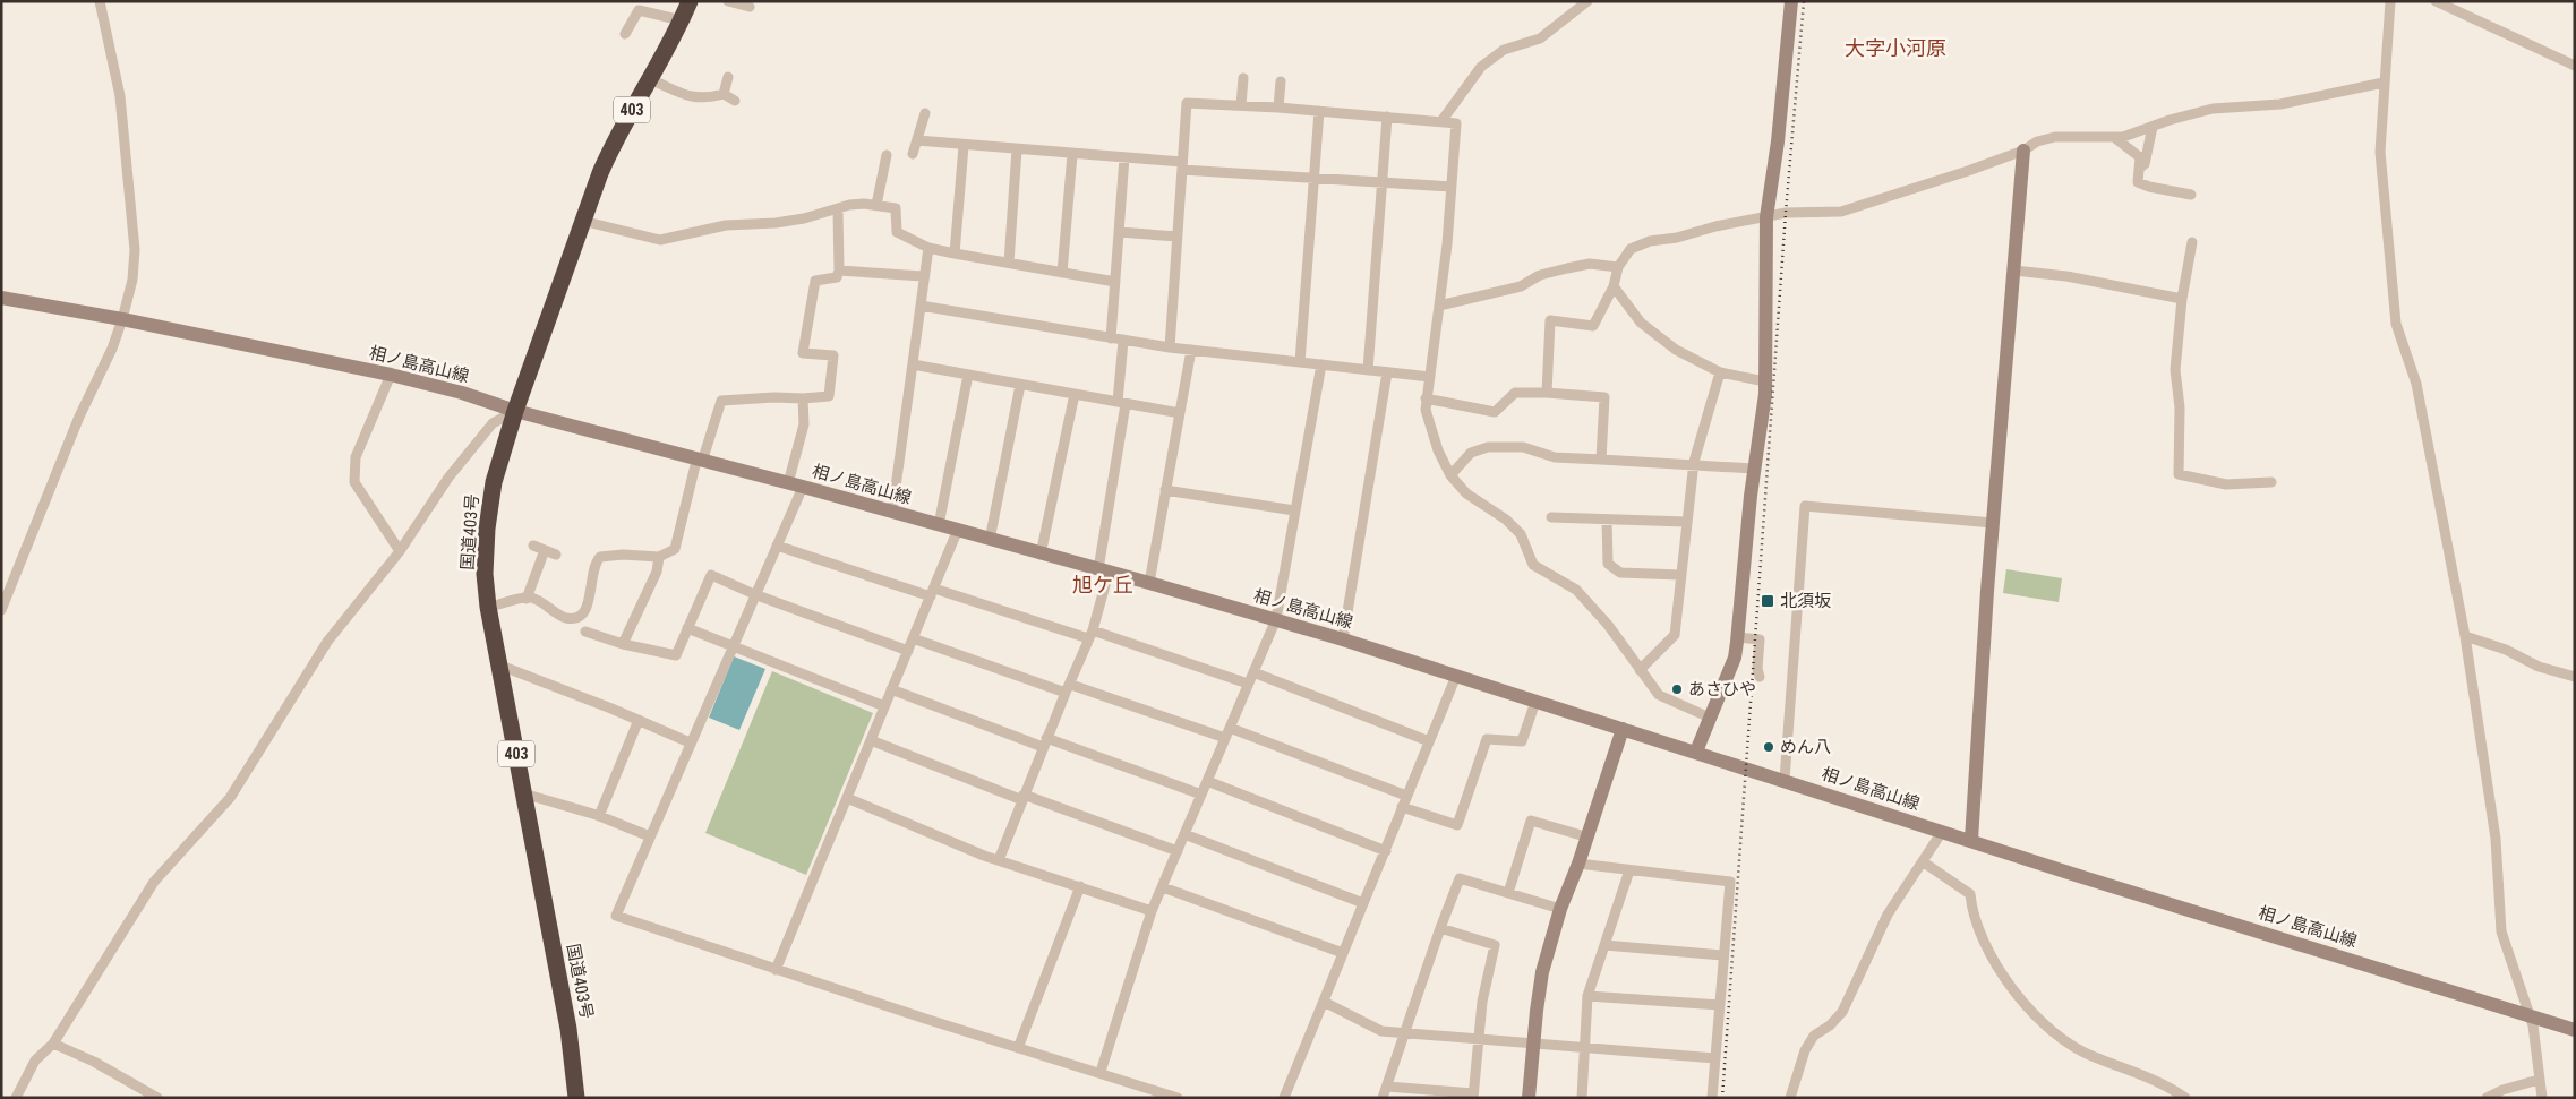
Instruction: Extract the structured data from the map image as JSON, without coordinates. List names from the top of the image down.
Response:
{
  "streets": {
    "highway": ["403", "国道403号"],
    "main road": ["相ノ島高山線"]
  },
  "crossings": [
    ["相ノ島高山線", "国道403号"]
  ],
  "districts": ["大字小河原", "旭ケ丘"],
  "places": {
    "transit": ["北須坂"],
    "other": ["あさひや", "めん八"]
  }
}
